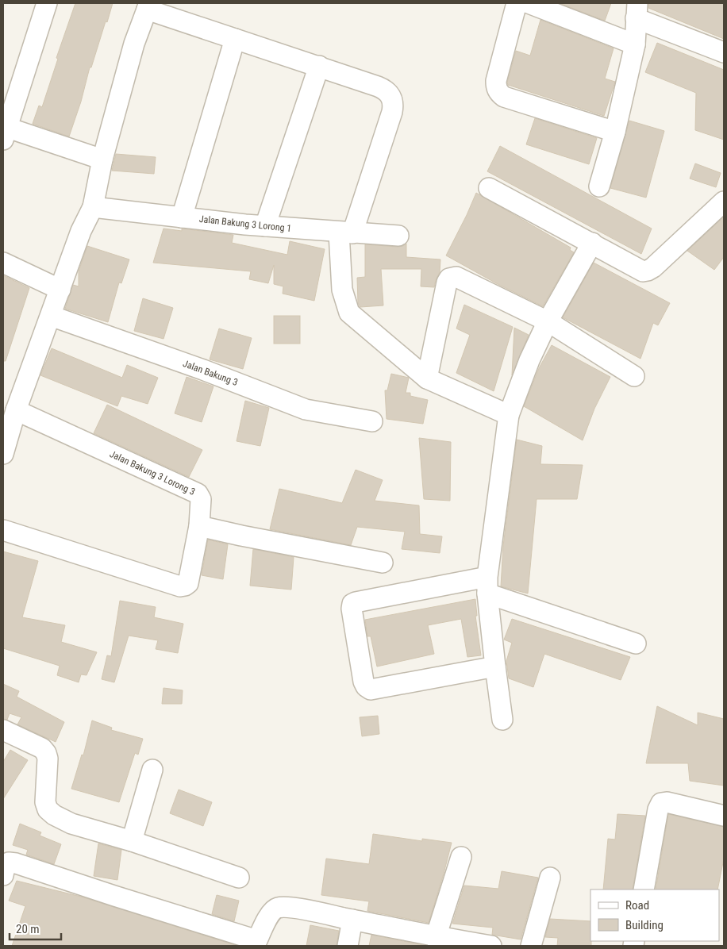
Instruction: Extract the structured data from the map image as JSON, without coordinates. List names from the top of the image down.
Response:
{
  "streets": {
    "street": ["Jalan Bakung 3 Lorong 1", "Jalan Bakung 3", "Jalan Bakung 3 Lorong 3"]
  },
  "legend": ["Road", "Building"],
  "scale_bar": "20 m"
}
